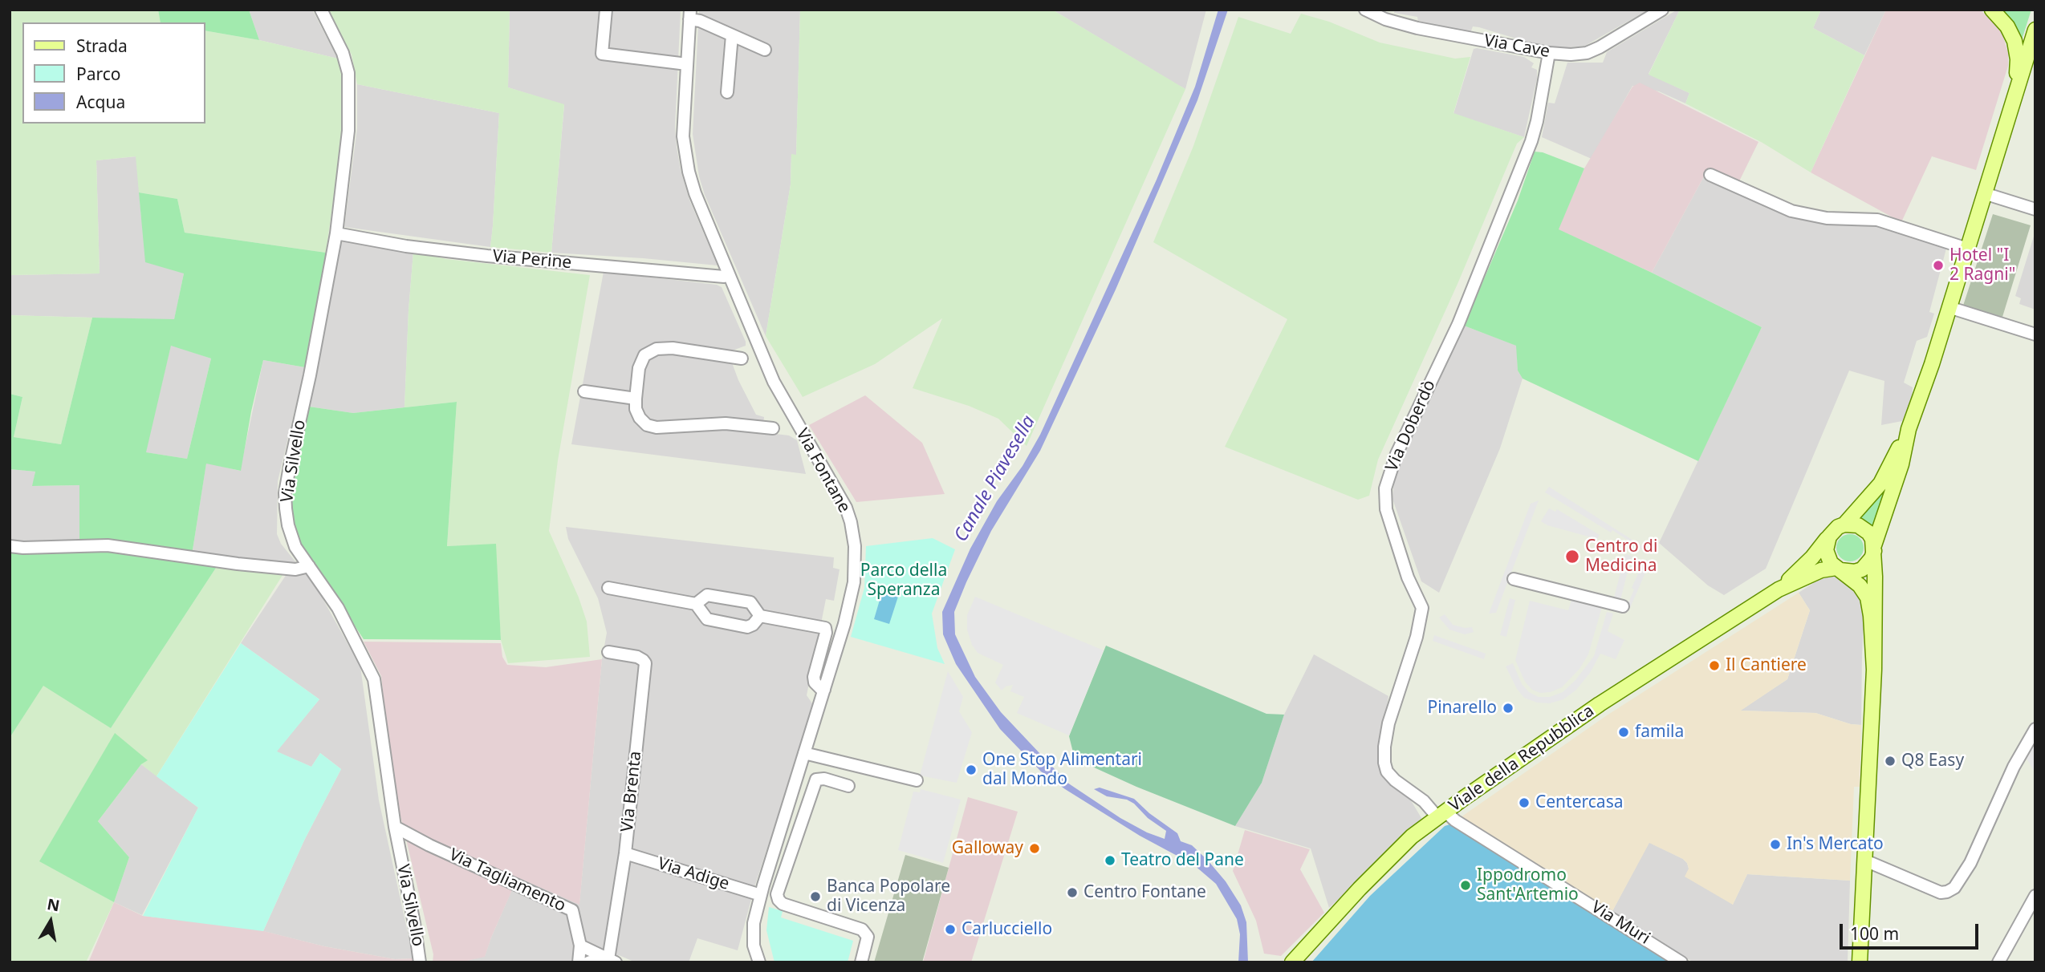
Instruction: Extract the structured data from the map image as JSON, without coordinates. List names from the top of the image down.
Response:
{
  "streets": {
    "main road": ["Viale della Repubblica"],
    "street": [
      "Via Cave",
      "Via Perine",
      "Via Doberdò",
      "Via Silvello",
      "Via Fontane",
      "Via Brenta",
      "Via Adige",
      "Via Tagliamento",
      "Via Muri"
    ]
  },
  "crossings": [
    ["Via Cave", "Via Doberdò"],
    ["Via Perine", "Via Silvello"],
    ["Via Perine", "Via Fontane"],
    ["Via Doberdò", "Viale della Repubblica"],
    ["Via Doberdò", "Via Muri"],
    ["Via Silvello", "Via Tagliamento"],
    ["Via Fontane", "Via Adige"],
    ["Viale della Repubblica", "Via Muri"],
    ["Via Brenta", "Via Adige"]
  ],
  "water": ["Canale Piavesella"],
  "parks": ["Parco della Speranza"],
  "places": [
    "Hotel \"I 2 Ragni\"",
    "Centro di Medicina",
    "Il Cantiere",
    "Pinarello",
    "famila",
    "Q8 Easy",
    "One Stop Alimentari dal Mondo",
    "Centercasa",
    "In's Mercato",
    "Galloway",
    "Teatro del Pane",
    "Ippodromo Sant'Artemio",
    "Centro Fontane",
    "Banca Popolare di Vicenza",
    "Carlucciello"
  ],
  "legend": ["Strada", "Parco", "Acqua"],
  "scale_bar": "100 m",
  "north": "top"
}
